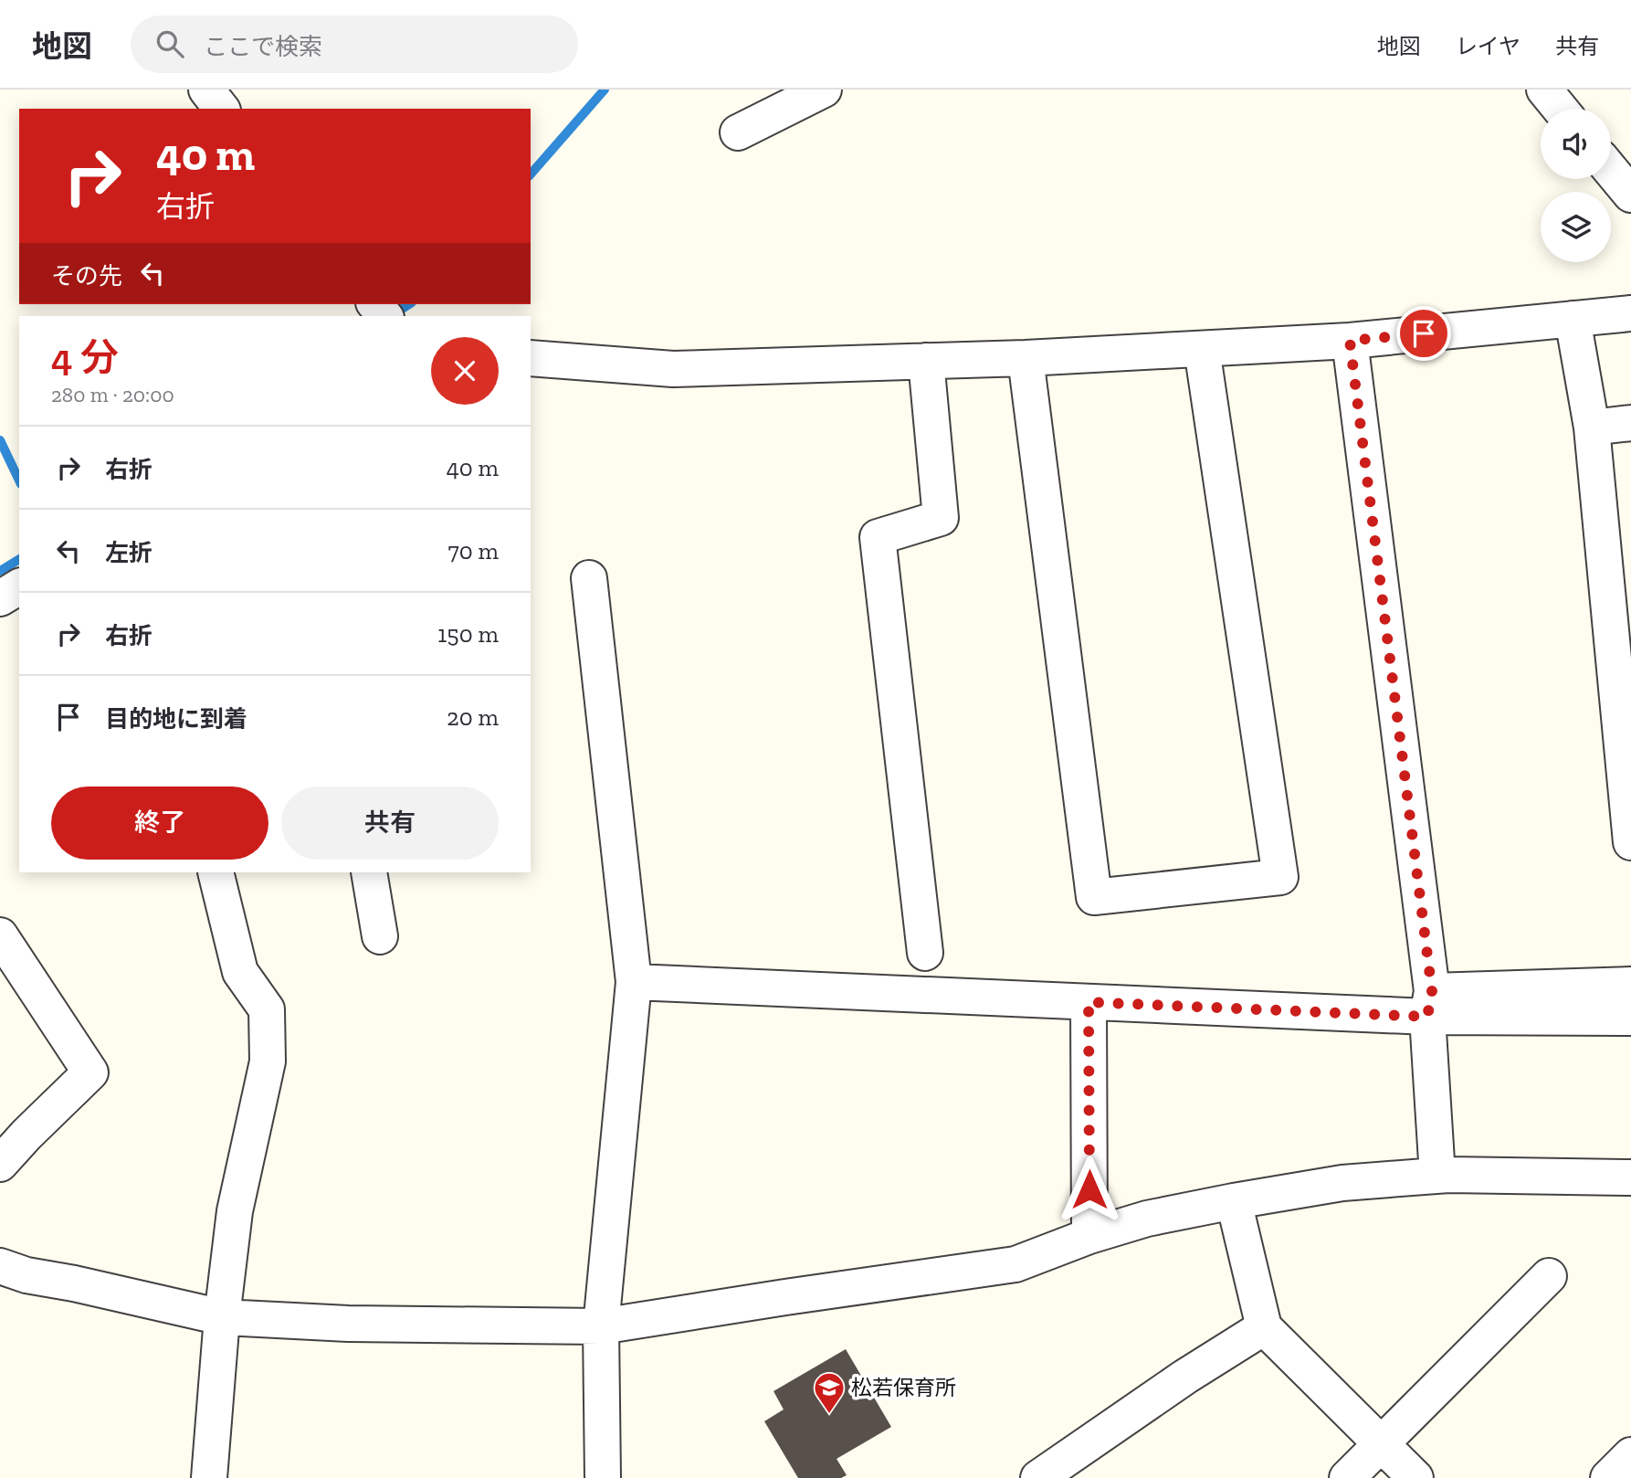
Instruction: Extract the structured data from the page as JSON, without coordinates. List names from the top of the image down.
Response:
{
  "places": {
    "school or university": ["松若保育所"]
  },
  "page": {
    "header": "地図",
    "search": "ここで検索",
    "nav": ["地図", "レイヤ", "共有"],
    "turn": ["40 m", "右折"],
    "then": "その先",
    "heading": ["4 分", "280 m · 20:00"],
    "list": [
      {
        "name": "右折",
        "value": "40 m"
      },
      {
        "name": "左折",
        "value": "70 m"
      },
      {
        "name": "右折",
        "value": "150 m"
      },
      {
        "name": "目的地に到着",
        "value": "20 m"
      }
    ],
    "buttons": ["終了", "共有"]
  }
}
